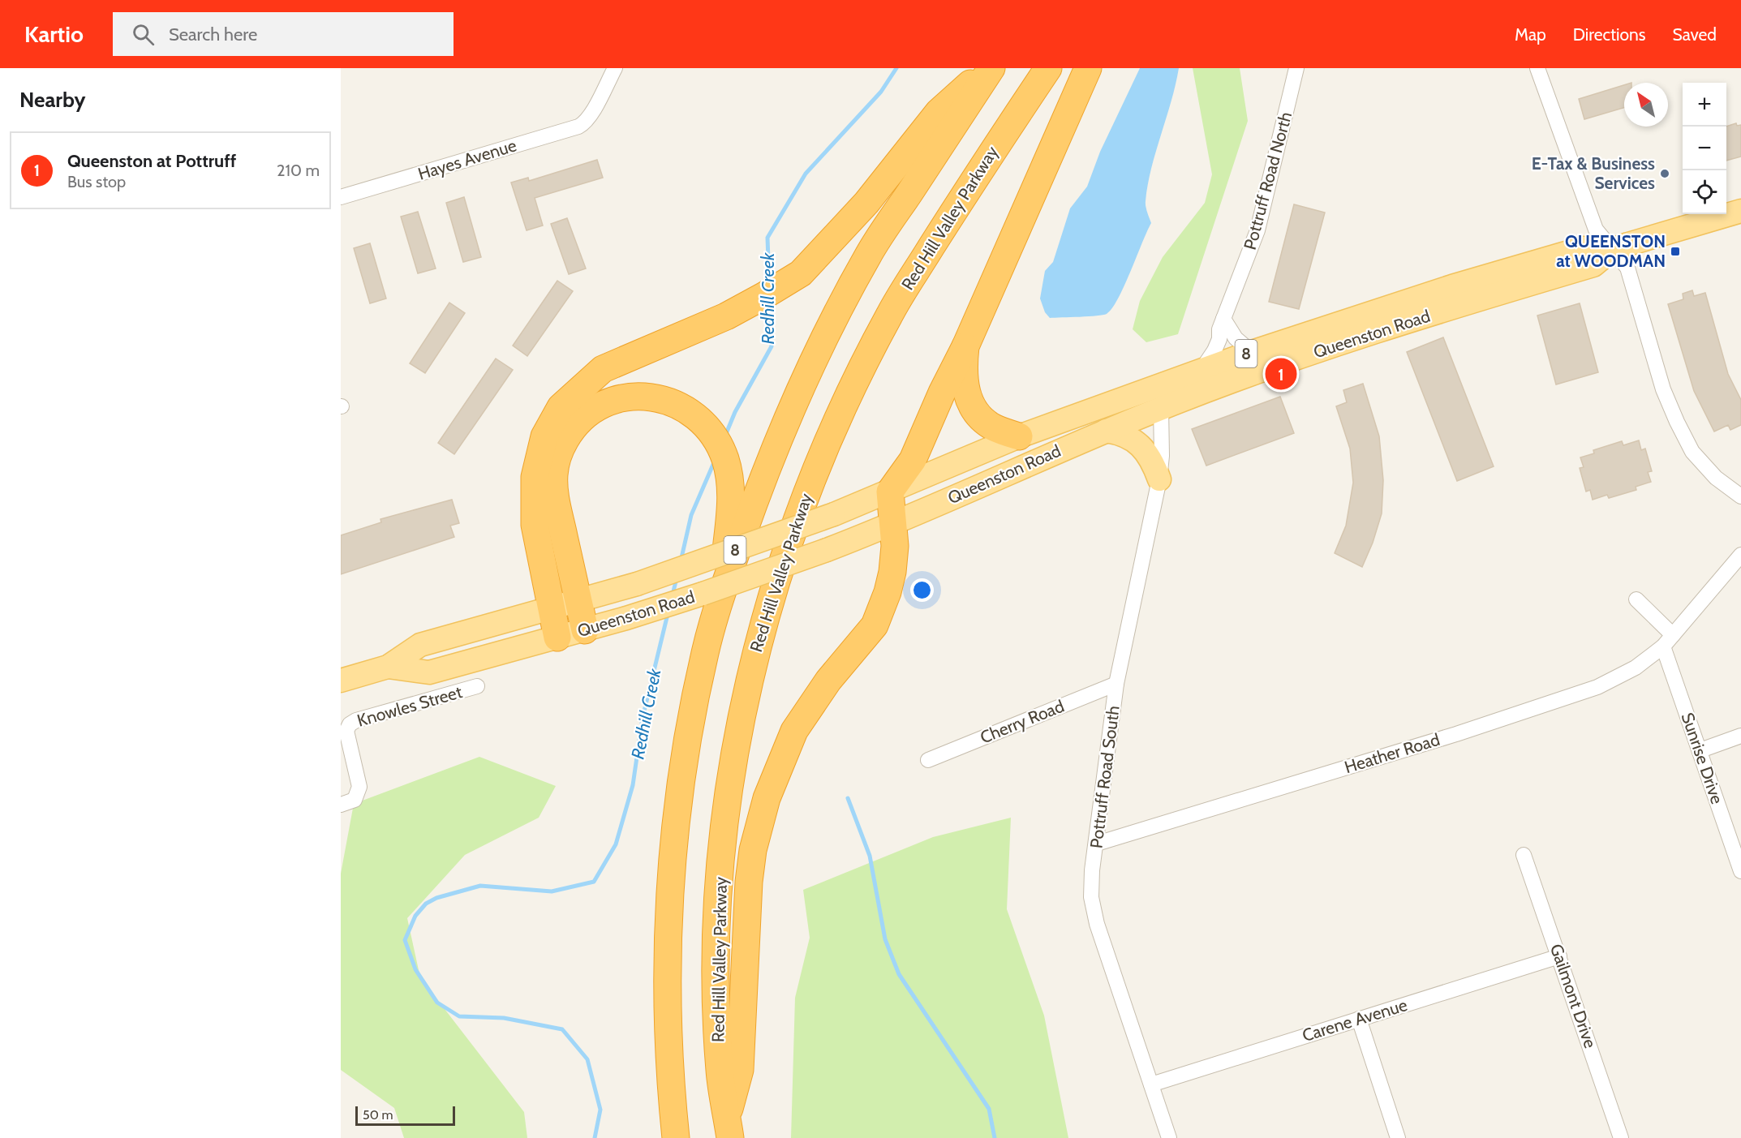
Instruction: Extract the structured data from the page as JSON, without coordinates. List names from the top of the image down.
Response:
{
  "streets": {
    "highway": ["Red Hill Valley Parkway"],
    "main road": ["Queenston Road", "8"],
    "street": [
      "Hayes Avenue",
      "Pottruff Road North",
      "Knowles Street",
      "Cherry Road",
      "Heather Road",
      "Sunrise Drive",
      "Pottruff Road South",
      "Gailmont Drive",
      "Carene Avenue"
    ]
  },
  "crossings": [
    ["Pottruff Road North", "Queenston Road"],
    ["Queenston Road", "Pottruff Road South"],
    ["Cherry Road", "Pottruff Road South"],
    ["Heather Road", "Sunrise Drive"],
    ["Heather Road", "Pottruff Road South"],
    ["Pottruff Road South", "Carene Avenue"],
    ["Gailmont Drive", "Carene Avenue"]
  ],
  "water": ["Redhill Creek"],
  "places": {
    "other": ["E-Tax & Business Services"],
    "transit": ["QUEENSTON at WOODMAN"]
  },
  "scale_bar": "50 m",
  "north": "top left",
  "page": {
    "header": "Kartio",
    "search": "Search here",
    "nav": ["Map", "Directions", "Saved"],
    "heading": "Nearby",
    "map_buttons": ["+", "−"],
    "list": [
      {
        "mark": "1",
        "name": "Queenston at Pottruff",
        "note": "Bus stop",
        "value": "210 m"
      }
    ],
    "pins": "1",
    "scale": "50 m"
  }
}
